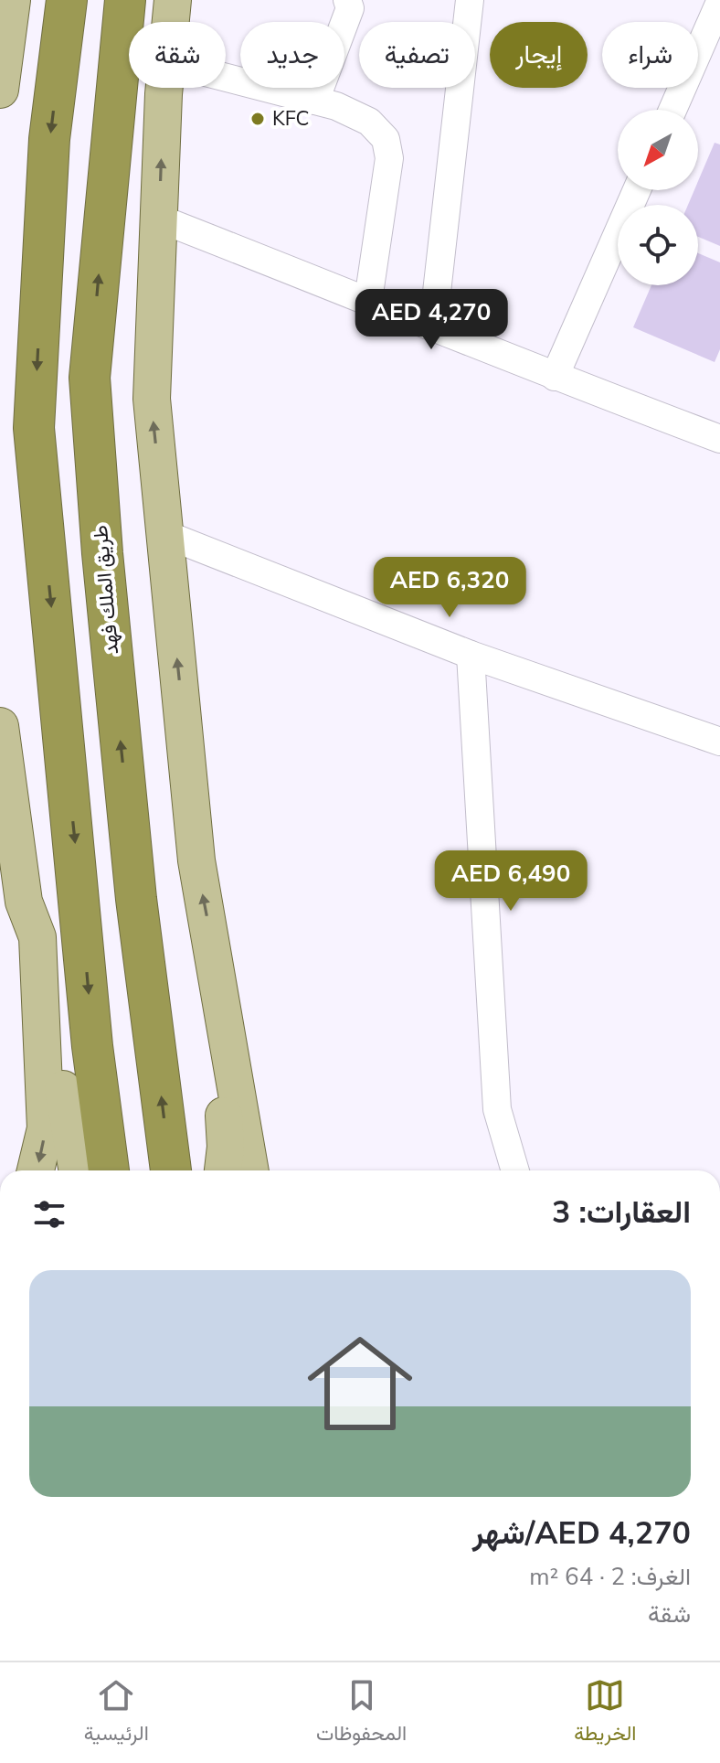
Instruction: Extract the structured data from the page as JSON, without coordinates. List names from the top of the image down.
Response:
{
  "streets": {
    "highway": ["طريق الملك فهد"]
  },
  "places": ["KFC"],
  "north": "bottom left",
  "page": {
    "chip": [
      "شراء",
      "إيجار",
      "تصفية",
      "جديد",
      "شقة"
    ],
    "price": ["AED 4,270", "AED 6,320", "AED 6,490"],
    "heading": "العقارات: 3",
    "list": [
      {
        "name": "AED 4,270/شهر",
        "note": "الغرف: 2 · 64 m² · شقة"
      }
    ],
    "tabs": ["الخريطة", "المحفوظات", "الرئيسية"]
  }
}
